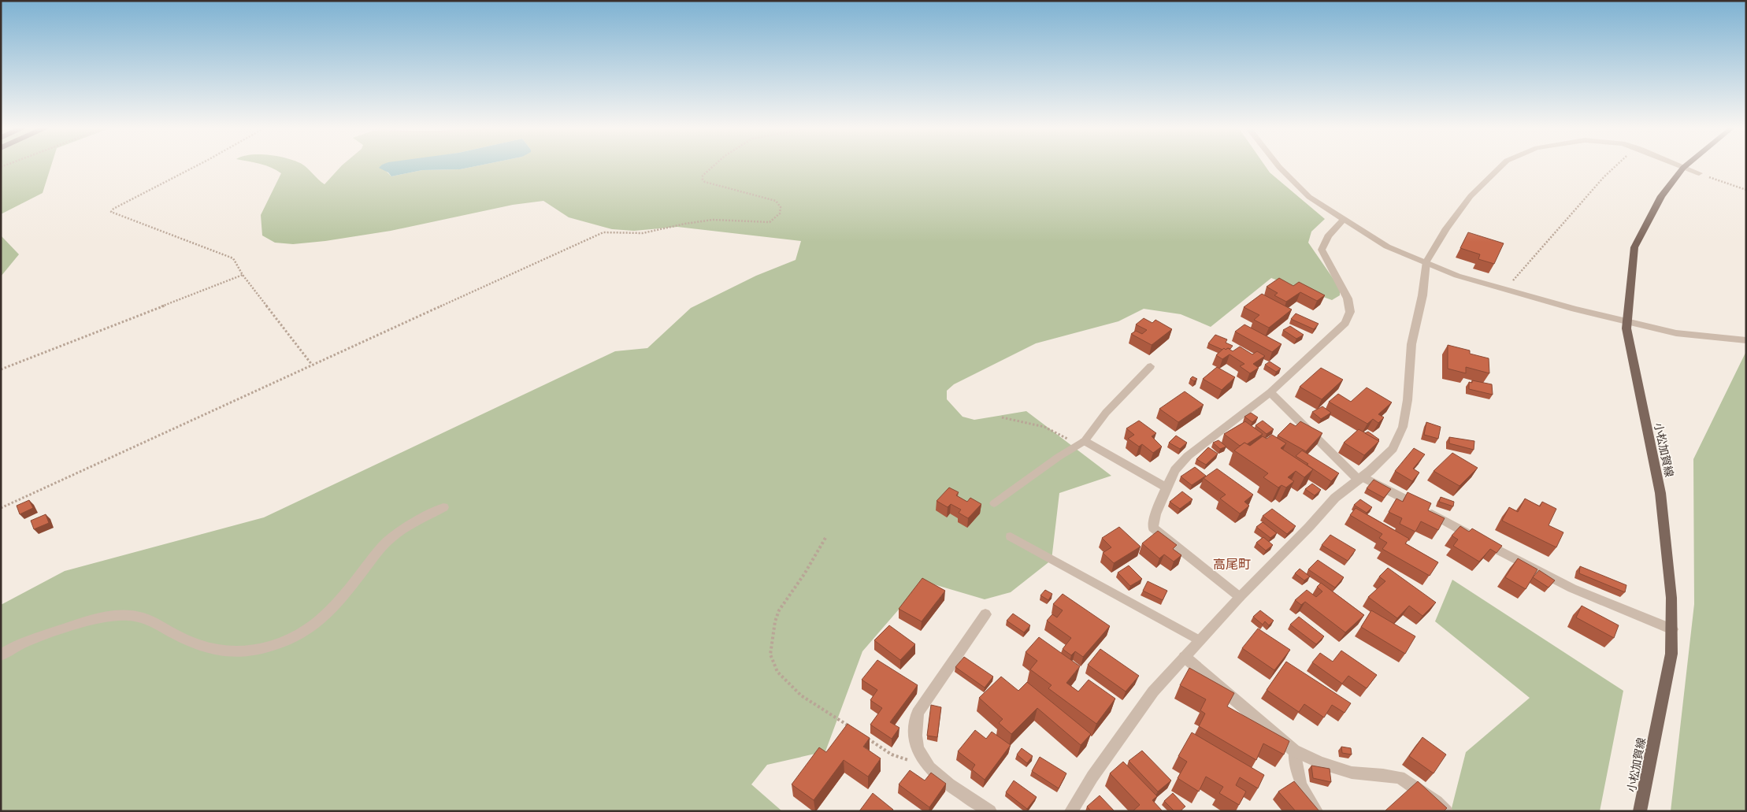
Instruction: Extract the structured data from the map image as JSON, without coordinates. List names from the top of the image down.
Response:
{
  "streets": {
    "main road": ["小松加賀線"]
  },
  "districts": ["高尾町"]
}
